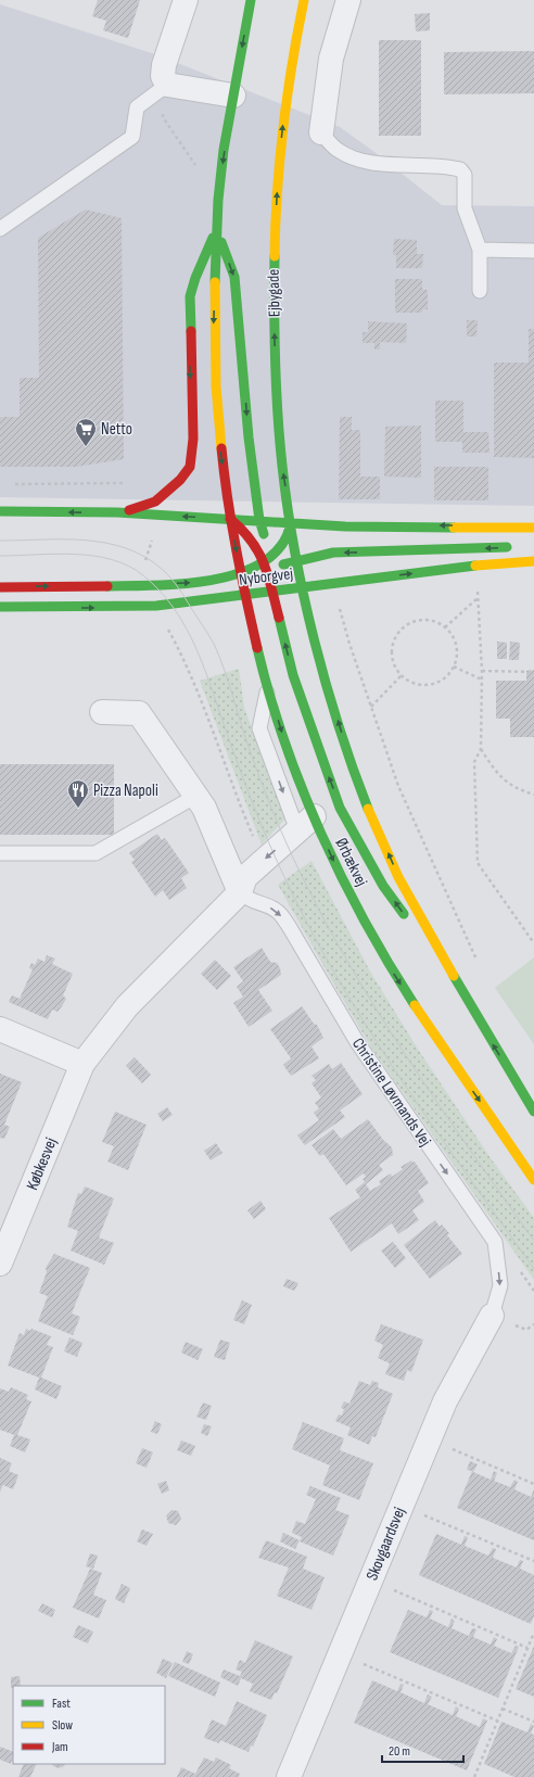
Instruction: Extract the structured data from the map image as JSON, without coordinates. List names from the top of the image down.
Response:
{
  "streets": {
    "main road": ["Ejbygade", "Nyborgvej", "Ørbækvej"],
    "street": ["Købkesvej", "Skovgaardsvej"],
    "lane": ["Christine Løvmands Vej"]
  },
  "crossings": [
    ["Ejbygade", "Nyborgvej"],
    ["Nyborgvej", "Ørbækvej"],
    ["Christine Løvmands Vej", "Skovgaardsvej"]
  ],
  "one_way": ["Christine Løvmands Vej"],
  "places": {
    "supermarket": ["Netto"],
    "restaurant": ["Pizza Napoli"]
  },
  "legend": ["Fast", "Slow", "Jam"],
  "scale_bar": "20 m"
}
